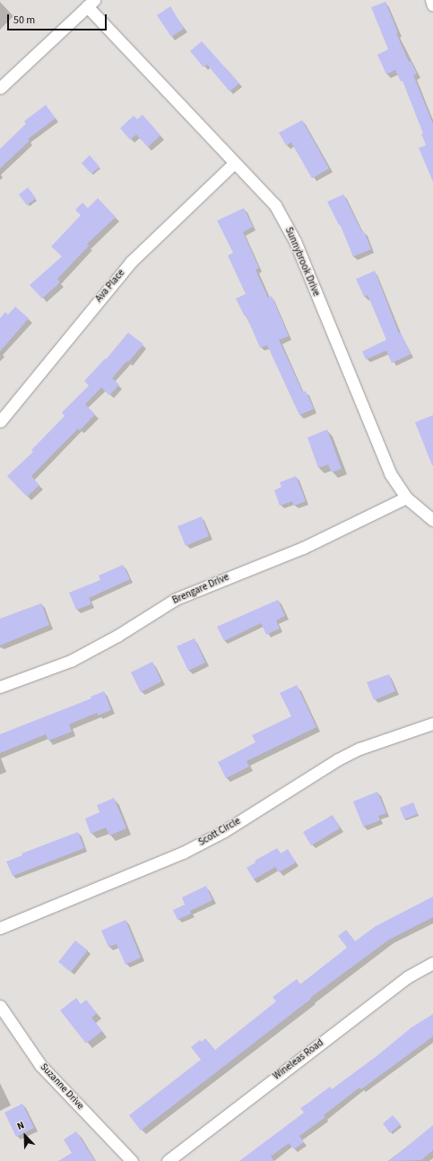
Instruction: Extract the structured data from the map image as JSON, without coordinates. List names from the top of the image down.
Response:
{
  "streets": {
    "street": [
      "Sunnybrook Drive",
      "Ava Place",
      "Brengare Drive",
      "Scott Circle",
      "Wineleas Road",
      "Suzanne Drive"
    ]
  },
  "crossings": [
    ["Sunnybrook Drive", "Ava Place"],
    ["Sunnybrook Drive", "Brengare Drive"]
  ],
  "scale_bar": "50 m",
  "north": "top left"
}
